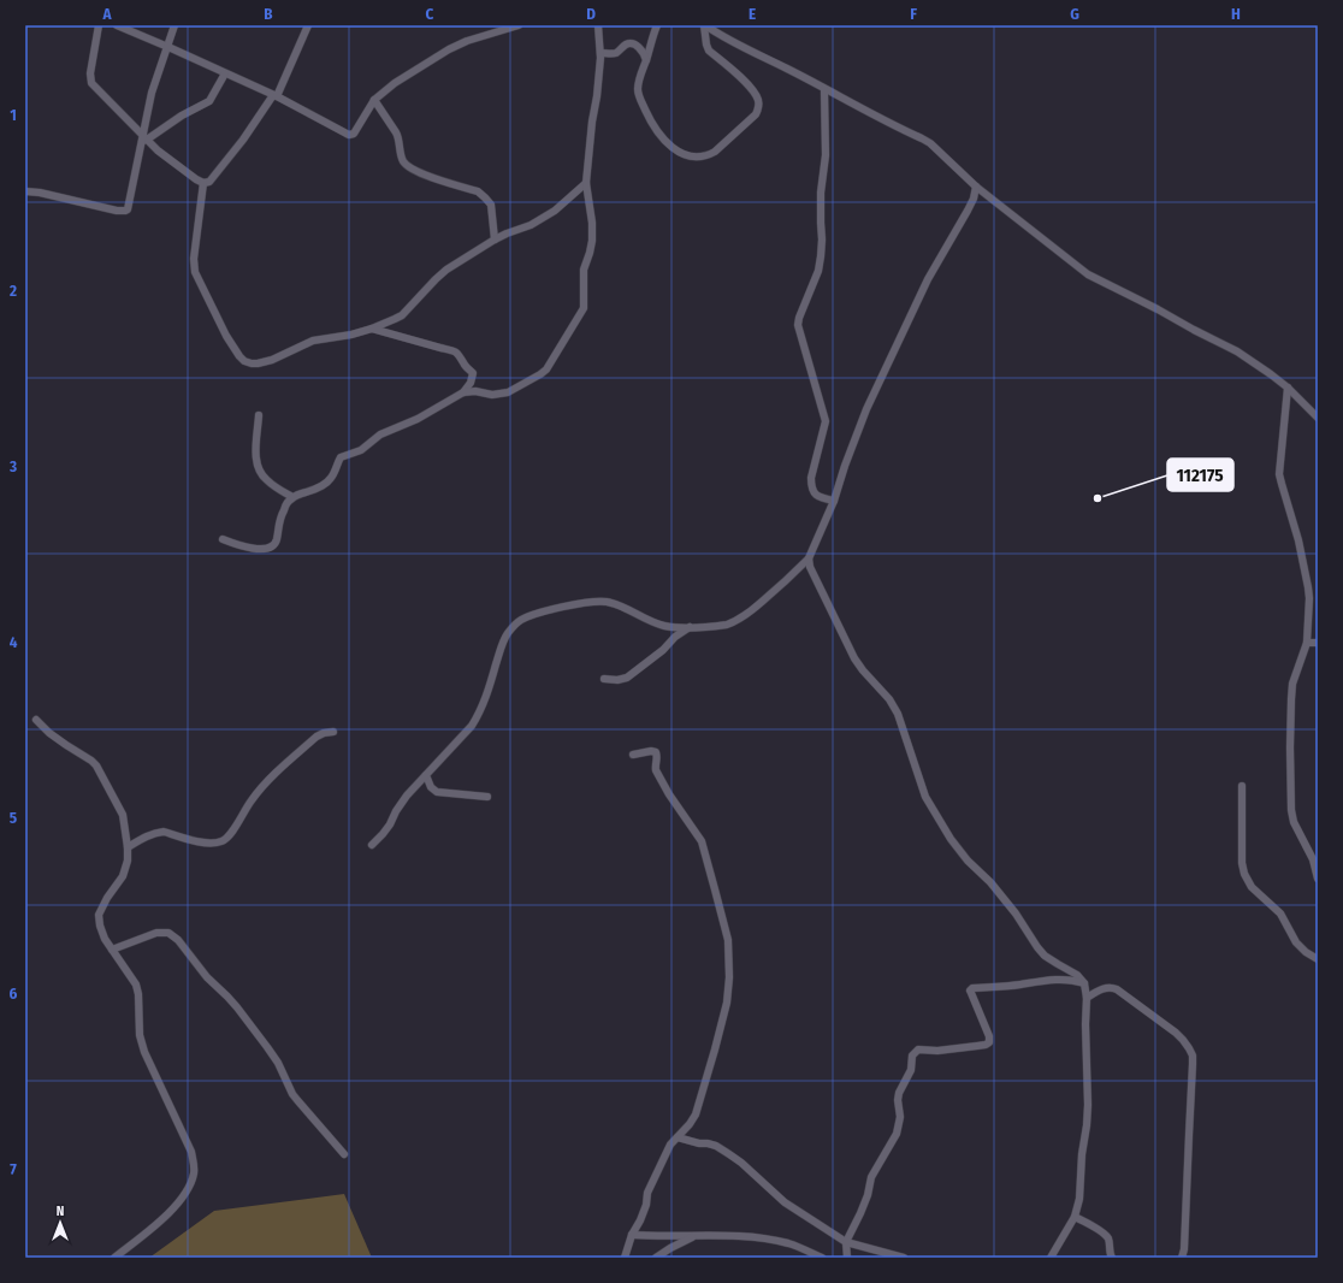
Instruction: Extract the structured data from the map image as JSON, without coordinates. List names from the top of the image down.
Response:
{
  "places": ["112175"],
  "north": "top",
  "grid": {
    "columns": [
      "A",
      "B",
      "C",
      "D",
      "E",
      "F",
      "G",
      "H"
    ],
    "rows": [
      "1",
      "2",
      "3",
      "4",
      "5",
      "6",
      "7"
    ]
  }
}
